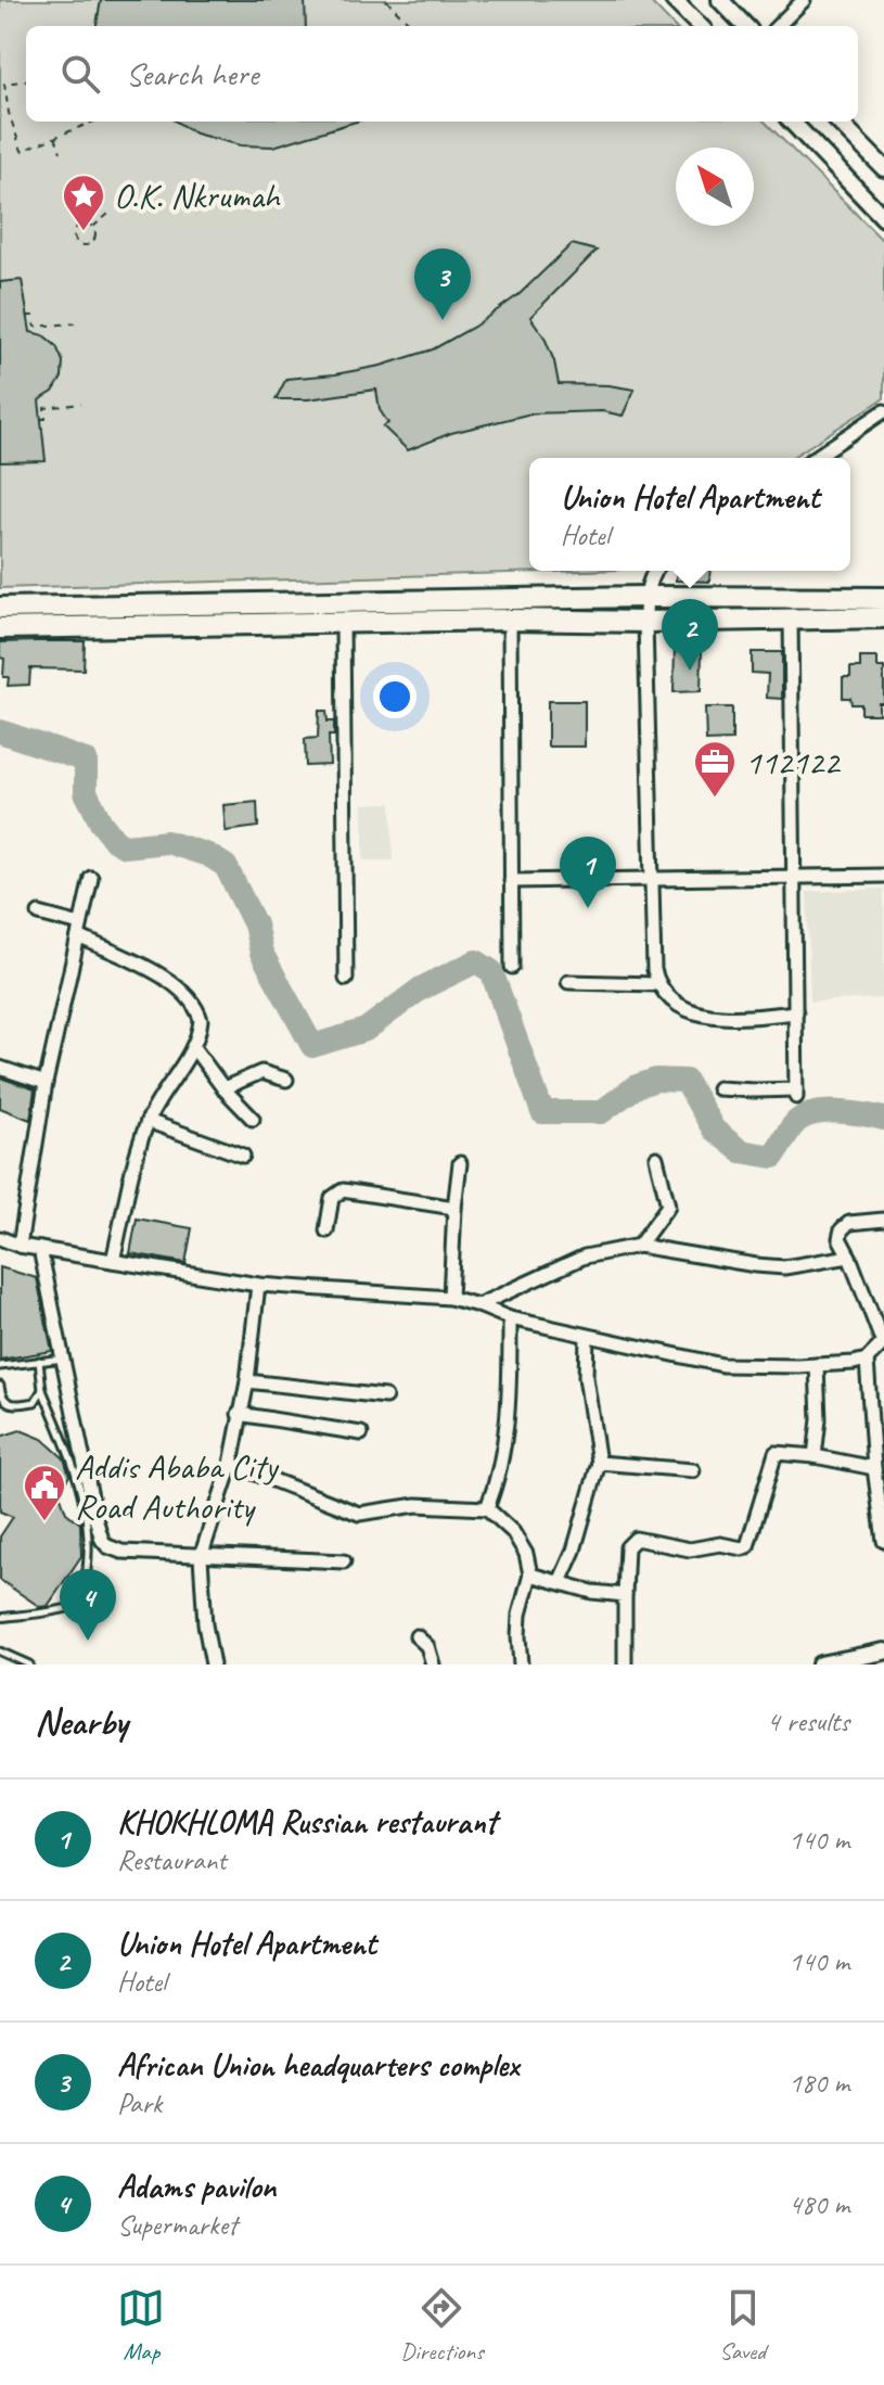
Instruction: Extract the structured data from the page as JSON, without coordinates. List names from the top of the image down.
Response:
{
  "places": {
    "place": ["O.K. Nkrumah"],
    "office": ["112122"],
    "public building": ["Addis Ababa City Road Authority"]
  },
  "north": "top left",
  "page": {
    "search": "Search here",
    "pins": [
      "3",
      "2",
      "1",
      "4"
    ],
    "popup": ["Union Hotel Apartment", "Hotel"],
    "heading": ["Nearby", "4 results"],
    "list": [
      {
        "mark": "1",
        "name": "KHOKHLOMA Russian restaurant",
        "note": "Restaurant",
        "value": "140 m"
      },
      {
        "mark": "2",
        "name": "Union Hotel Apartment",
        "note": "Hotel",
        "value": "140 m"
      },
      {
        "mark": "3",
        "name": "African Union headquarters complex",
        "note": "Park",
        "value": "180 m"
      },
      {
        "mark": "4",
        "name": "Adams pavilon",
        "note": "Supermarket",
        "value": "480 m"
      }
    ],
    "nav": ["Map", "Directions", "Saved"]
  }
}
